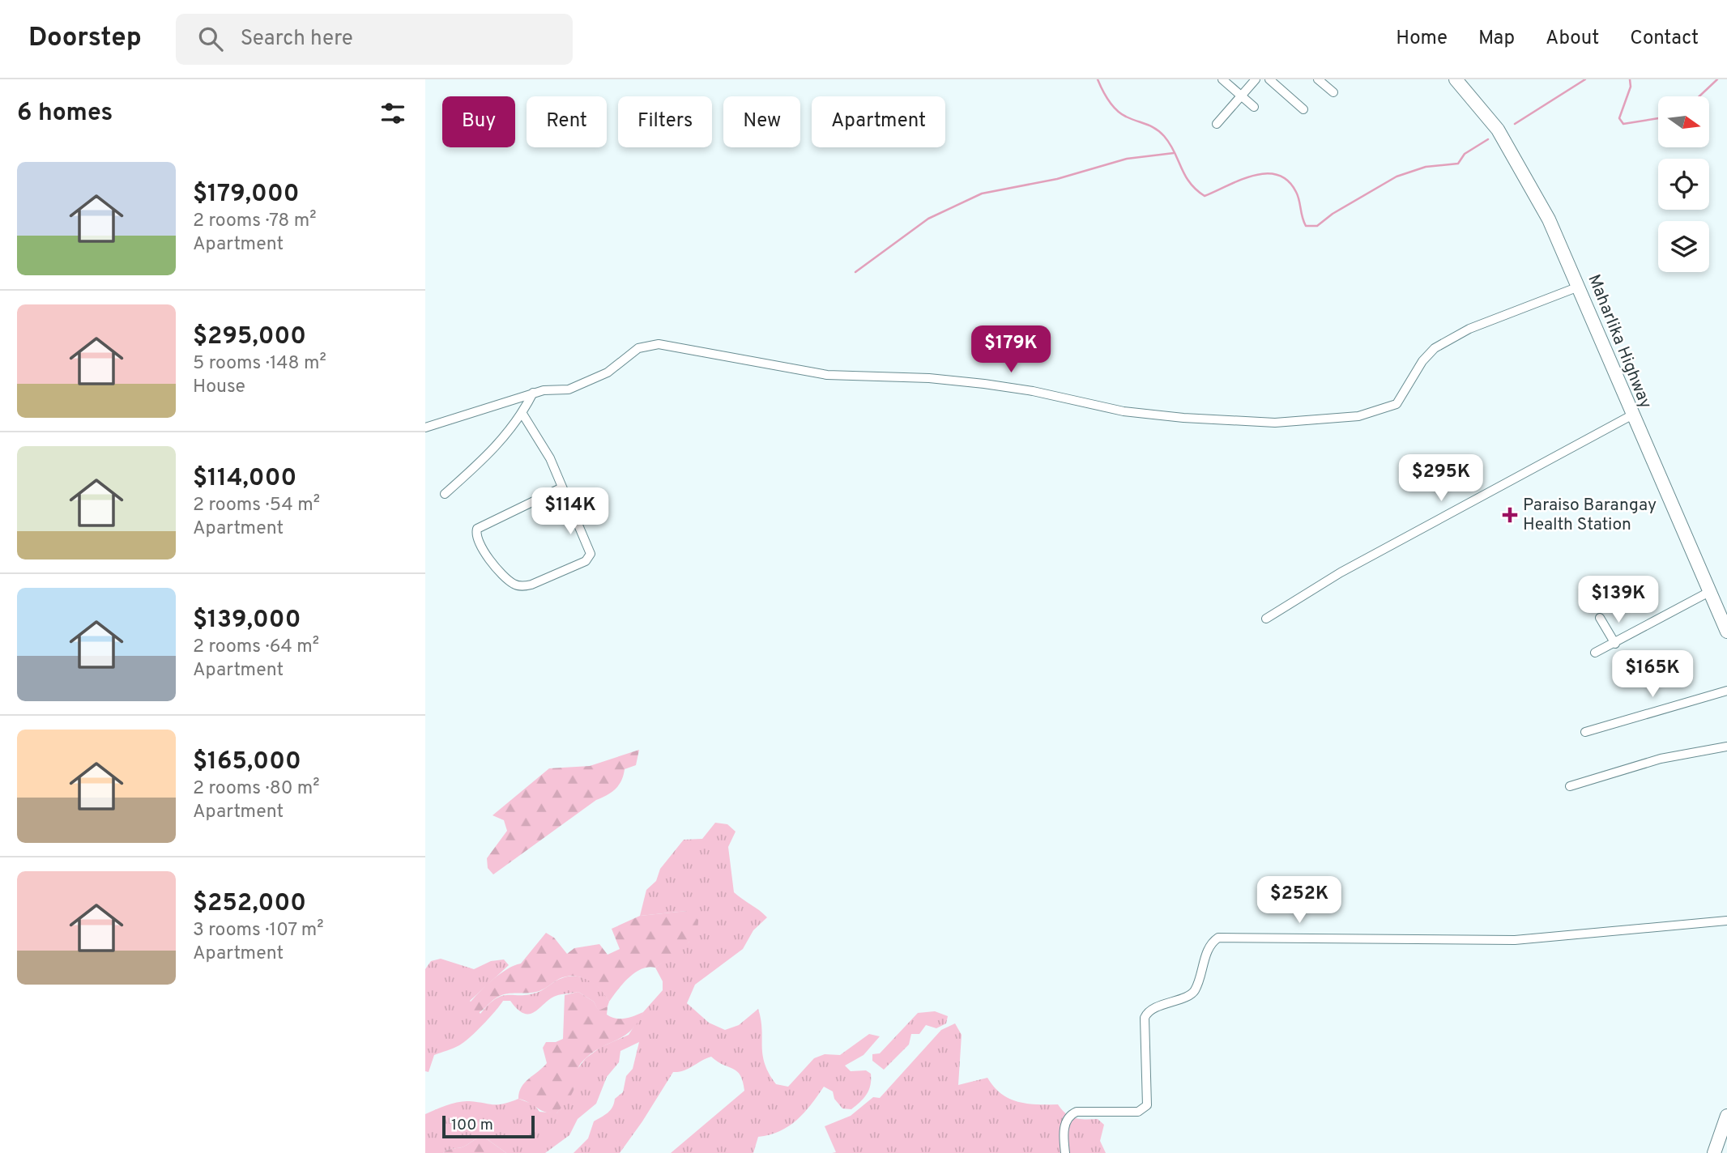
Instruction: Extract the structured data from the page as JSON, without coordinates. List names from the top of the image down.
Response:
{
  "streets": {
    "highway": ["Maharlika Highway"]
  },
  "places": {
    "health": ["Paraiso Barangay Health Station"]
  },
  "scale_bar": "100 m",
  "north": "right",
  "page": {
    "header": "Doorstep",
    "search": "Search here",
    "nav": [
      "Home",
      "Map",
      "About",
      "Contact"
    ],
    "heading": "6 homes",
    "chip": [
      "Buy",
      "Rent",
      "Filters",
      "New",
      "Apartment"
    ],
    "list": [
      {
        "name": "$179,000",
        "note": "2 rooms · 78 m² · Apartment"
      },
      {
        "name": "$295,000",
        "note": "5 rooms · 148 m² · House"
      },
      {
        "name": "$114,000",
        "note": "2 rooms · 54 m² · Apartment"
      },
      {
        "name": "$139,000",
        "note": "2 rooms · 64 m² · Apartment"
      },
      {
        "name": "$165,000",
        "note": "2 rooms · 80 m² · Apartment"
      },
      {
        "name": "$252,000",
        "note": "3 rooms · 107 m² · Apartment"
      }
    ],
    "price": [
      "$179K",
      "$295K",
      "$114K",
      "$139K",
      "$165K",
      "$252K"
    ],
    "scale": "100 m"
  }
}
